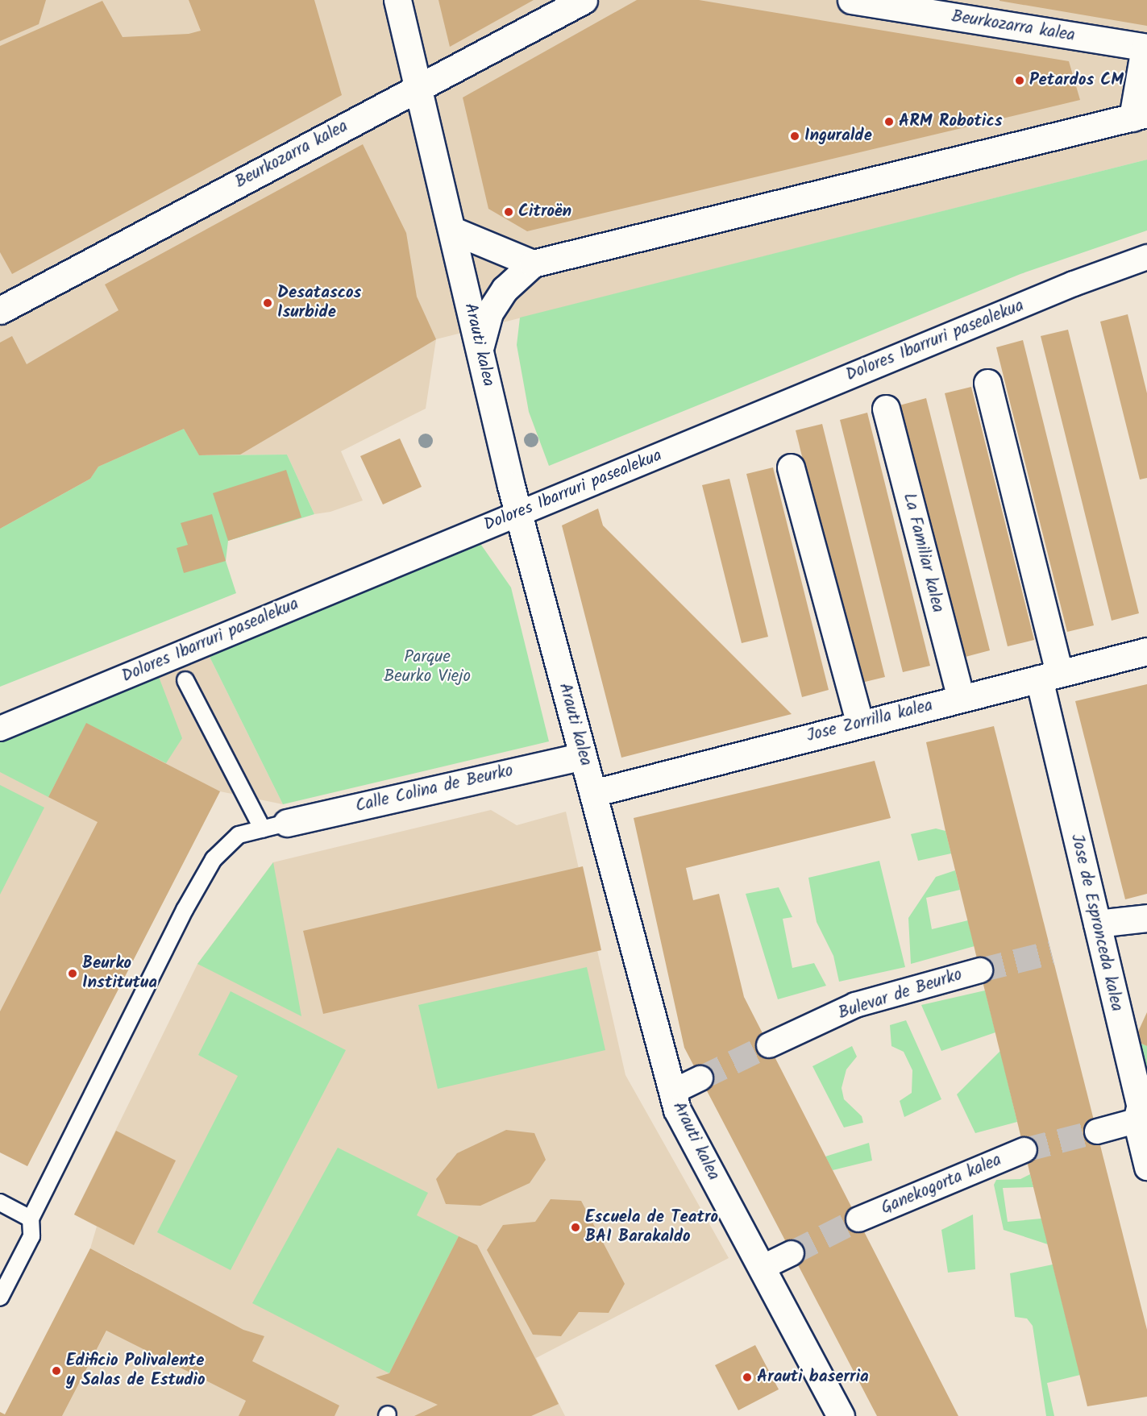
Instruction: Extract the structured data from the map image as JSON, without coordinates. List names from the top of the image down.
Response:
{
  "streets": {
    "street": [
      "Beurkozarra kalea",
      "Dolores Ibarruri pasealekua",
      "Arauti kalea",
      "La Familiar kalea",
      "Jose Zorrilla kalea",
      "Calle Colina de Beurko",
      "Jose de Espronceda kalea",
      "Bulevar de Beurko",
      "Ganekogorta kalea"
    ]
  },
  "crossings": [
    ["Beurkozarra kalea", "Arauti kalea"],
    ["Dolores Ibarruri pasealekua", "Arauti kalea"],
    ["Arauti kalea", "Jose Zorrilla kalea"],
    ["Arauti kalea", "Calle Colina de Beurko"],
    ["La Familiar kalea", "Jose Zorrilla kalea"],
    ["Jose Zorrilla kalea", "Jose de Espronceda kalea"]
  ],
  "parks": ["Parque Beurko Viejo"],
  "places": [
    "Petardos CM",
    "ARM Robotics",
    "Inguralde",
    "Citroën",
    "Desatascos Isurbide",
    "Beurko Institutua",
    "Escuela de Teatro BAI Barakaldo",
    "Edificio Polivalente y Salas de Estudio",
    "Arauti baserria"
  ]
}
